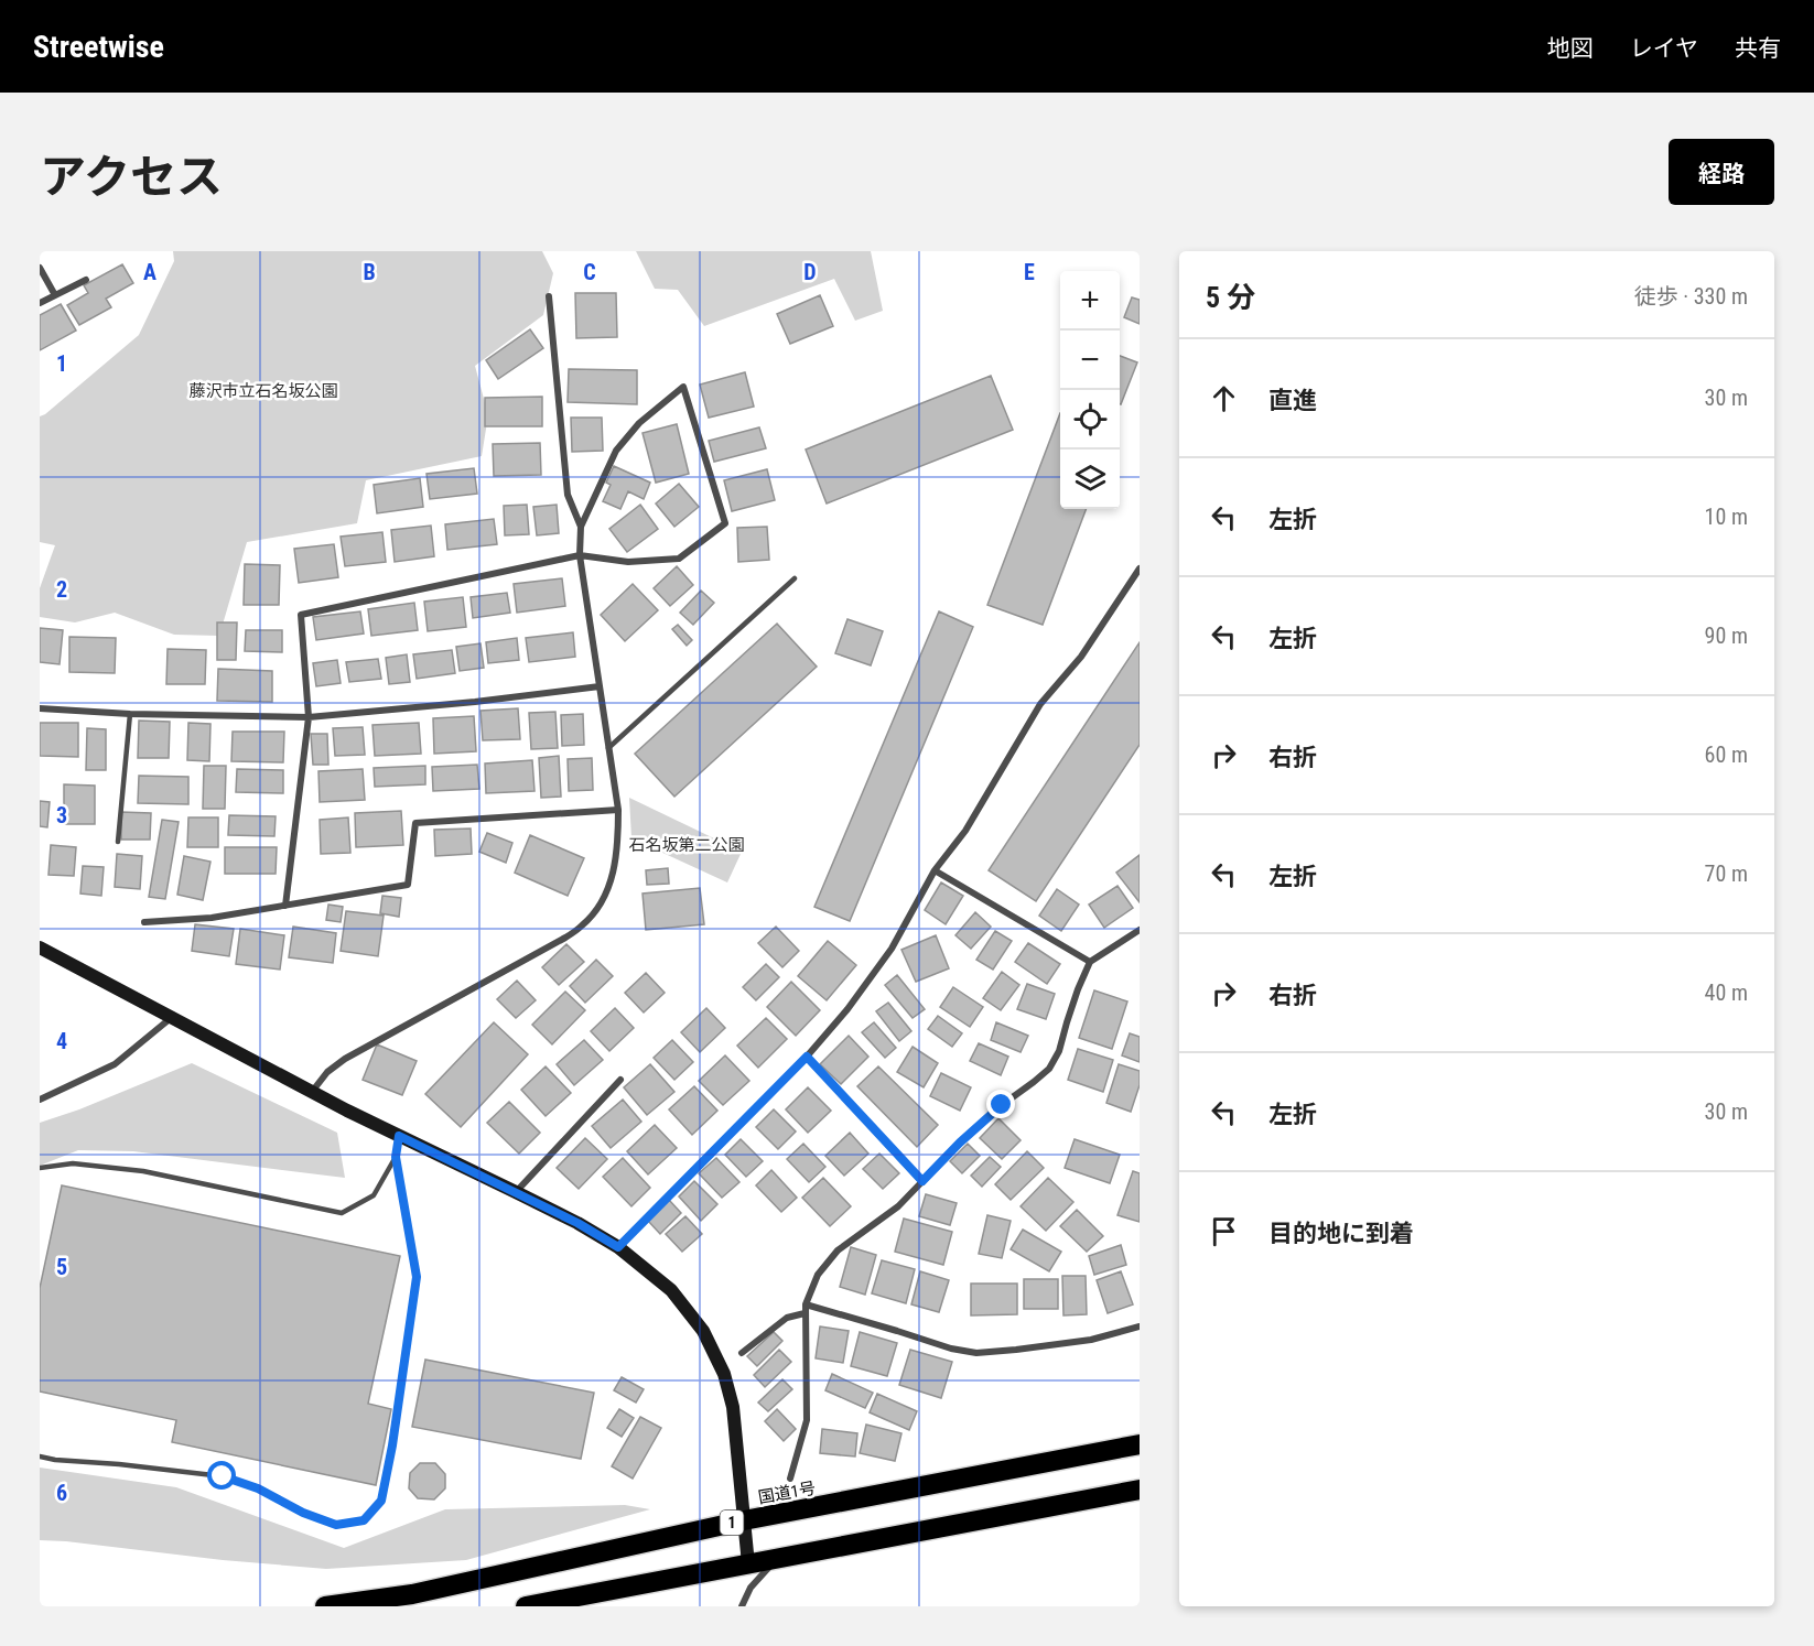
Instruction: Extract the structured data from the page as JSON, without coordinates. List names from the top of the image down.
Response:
{
  "streets": {
    "highway": ["国道1号", "1"]
  },
  "parks": ["藤沢市立石名坂公園", "石名坂第二公園"],
  "page": {
    "header": "Streetwise",
    "nav": ["地図", "レイヤ", "共有"],
    "title": "アクセス",
    "buttons": "経路",
    "heading": ["5 分", "徒歩 · 330 m"],
    "map_buttons": ["+", "−"],
    "list": [
      ["直進", "30 m"],
      ["左折", "10 m"],
      ["左折", "90 m"],
      ["右折", "60 m"],
      ["左折", "70 m"],
      ["右折", "40 m"],
      ["左折", "30 m"],
      "目的地に到着"
    ]
  },
  "grid": {
    "columns": [
      "A",
      "B",
      "C",
      "D",
      "E"
    ],
    "rows": [
      "1",
      "2",
      "3",
      "4",
      "5",
      "6"
    ]
  }
}
